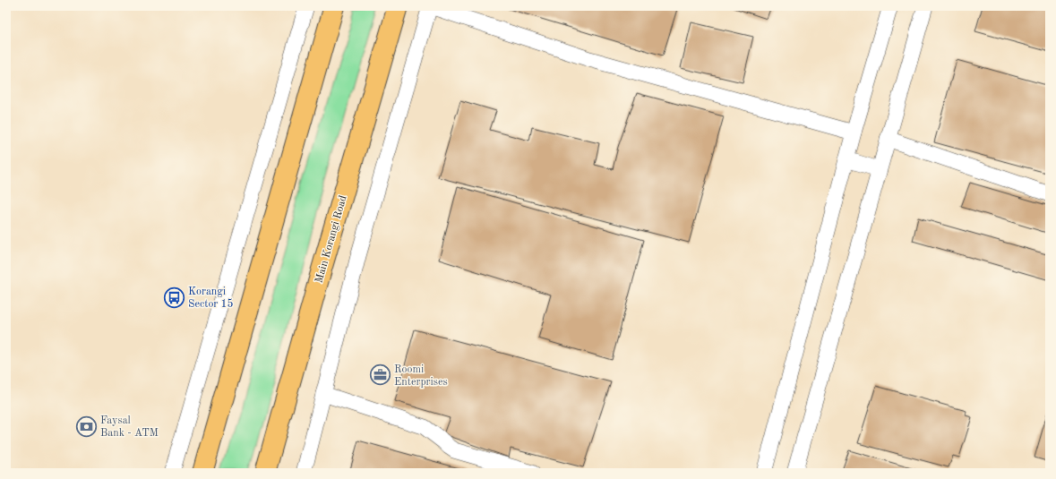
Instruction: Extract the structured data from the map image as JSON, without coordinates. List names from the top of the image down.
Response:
{
  "streets": {
    "main road": ["Main Korangi Road"]
  },
  "places": {
    "bus stop": ["Korangi Sector 15"],
    "office": ["Roomi Enterprises"],
    "bank": ["Faysal Bank - ATM"]
  }
}
